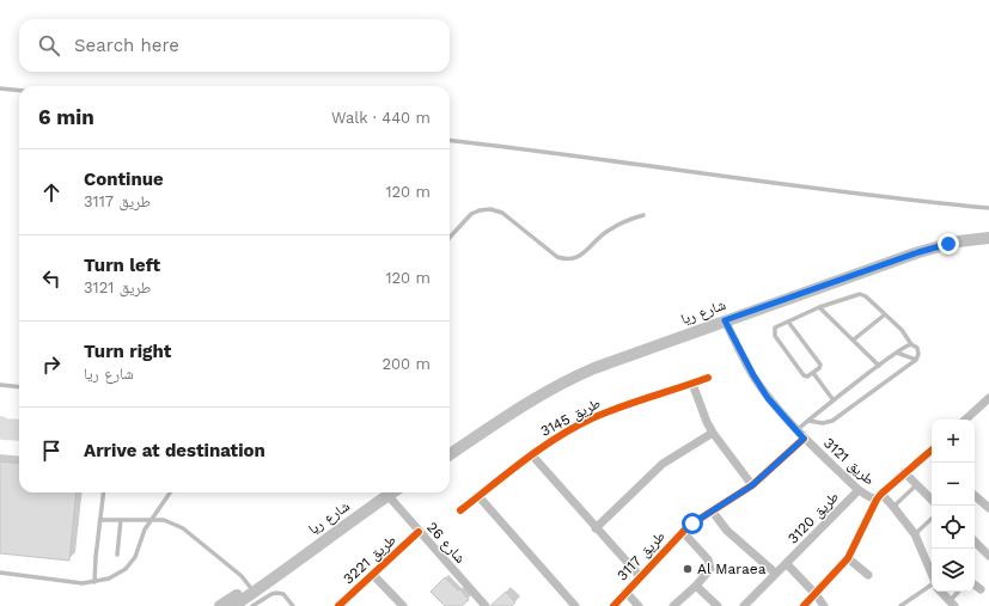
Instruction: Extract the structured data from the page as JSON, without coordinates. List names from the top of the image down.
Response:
{
  "streets": {
    "main road": ["شارع ريا"],
    "street": [
      "طريق 3145",
      "طريق 3121",
      "طريق 3120",
      "شارع 26",
      "طريق 3117",
      "طريق 3221"
    ]
  },
  "crossings": [
    ["شارع ريا", "طريق 3121"],
    ["شارع ريا", "شارع 26"],
    ["طريق 3145", "طريق 3117"],
    ["طريق 3121", "طريق 3120"],
    ["طريق 3121", "طريق 3117"],
    ["شارع 26", "طريق 3221"]
  ],
  "places": ["Al Maraea"],
  "page": {
    "search": "Search here",
    "heading": ["6 min", "Walk · 440 m"],
    "list": [
      ["Continue", "طريق 3117", "120 m"],
      ["Turn left", "طريق 3121", "120 m"],
      ["Turn right", "شارع ريا", "200 m"],
      "Arrive at destination"
    ],
    "map_buttons": ["+", "−"]
  }
}
